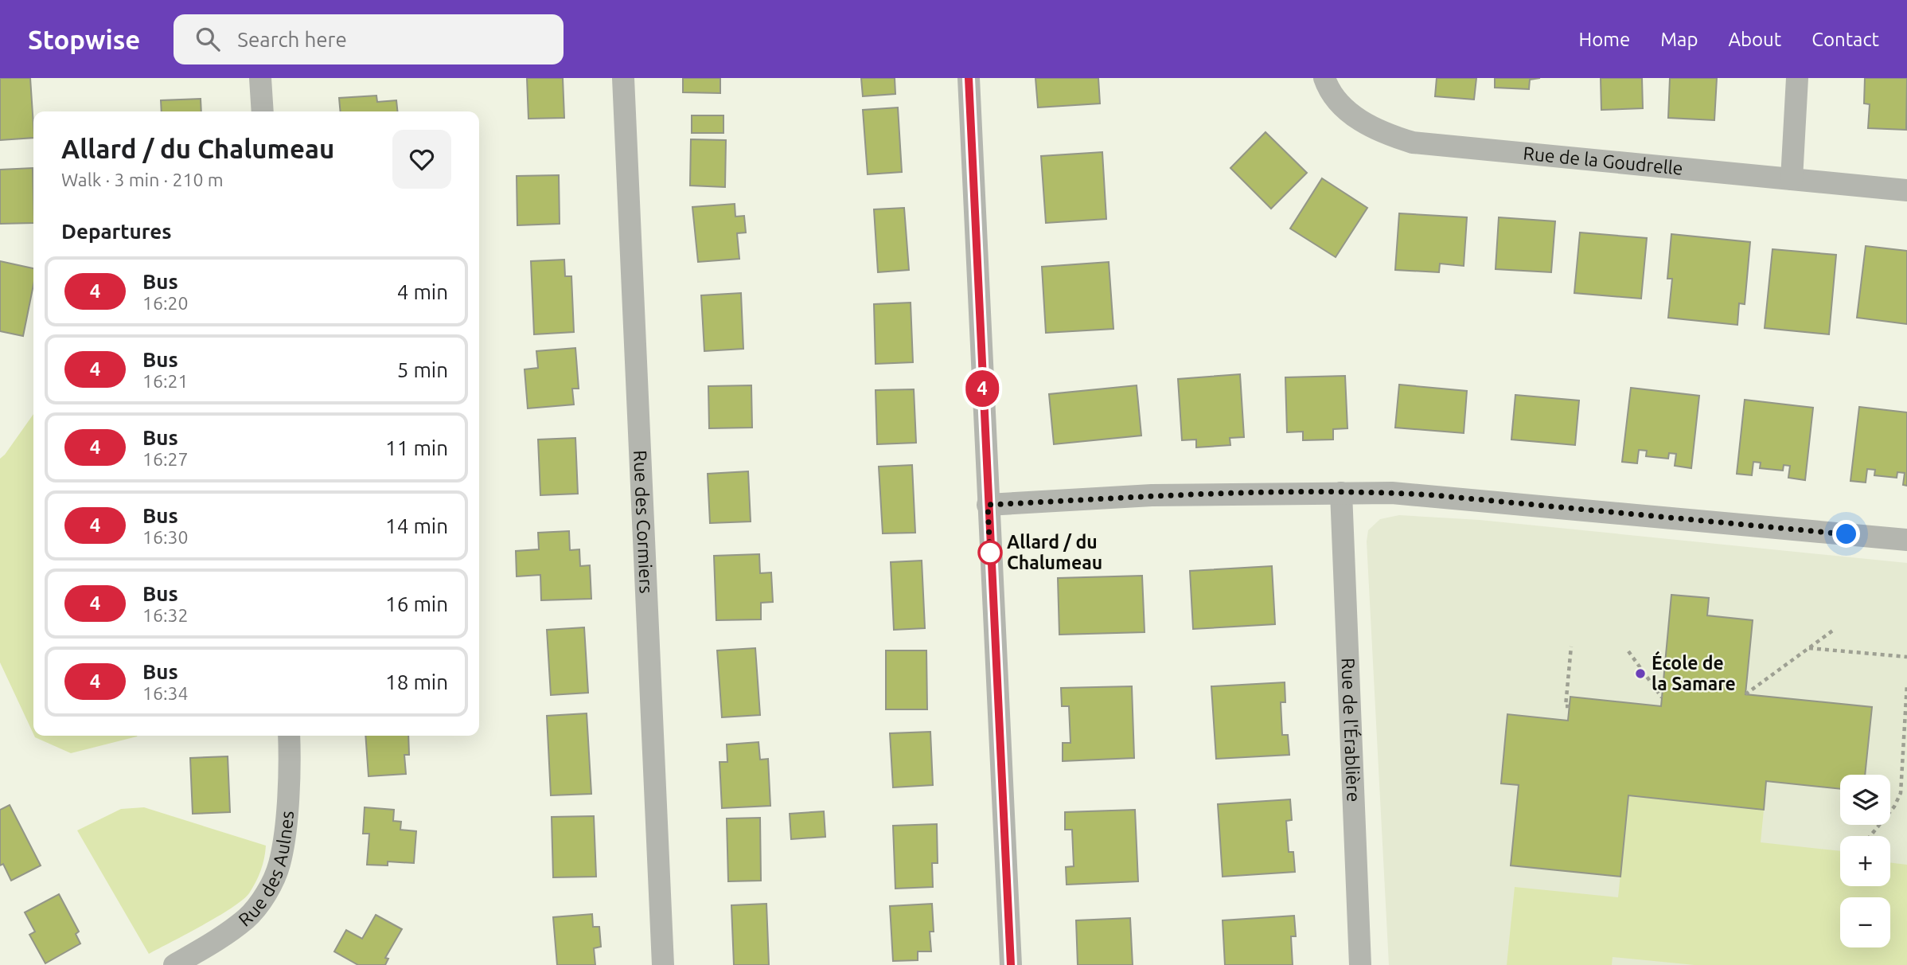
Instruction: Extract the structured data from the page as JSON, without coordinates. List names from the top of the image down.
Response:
{
  "streets": {
    "street": [
      "Rue de la Goudrelle",
      "Rue des Cormiers",
      "Rue de l'Érablière",
      "Rue des Aulnes"
    ]
  },
  "places": ["Allard / du Chalumeau", "École de la Samare"],
  "lines": ["bus line 4"],
  "page": {
    "header": "Stopwise",
    "search": "Search here",
    "nav": [
      "Home",
      "Map",
      "About",
      "Contact"
    ],
    "on_map": "4",
    "heading": [
      ["Allard / du Chalumeau", "Walk · 3 min · 210 m"],
      "Departures"
    ],
    "list": [
      {
        "mark": "4",
        "name": "Bus",
        "note": "16:20",
        "value": "4 min"
      },
      {
        "mark": "4",
        "name": "Bus",
        "note": "16:21",
        "value": "5 min"
      },
      {
        "mark": "4",
        "name": "Bus",
        "note": "16:27",
        "value": "11 min"
      },
      {
        "mark": "4",
        "name": "Bus",
        "note": "16:30",
        "value": "14 min"
      },
      {
        "mark": "4",
        "name": "Bus",
        "note": "16:32",
        "value": "16 min"
      },
      {
        "mark": "4",
        "name": "Bus",
        "note": "16:34",
        "value": "18 min"
      }
    ],
    "map_buttons": ["+", "−"]
  }
}
